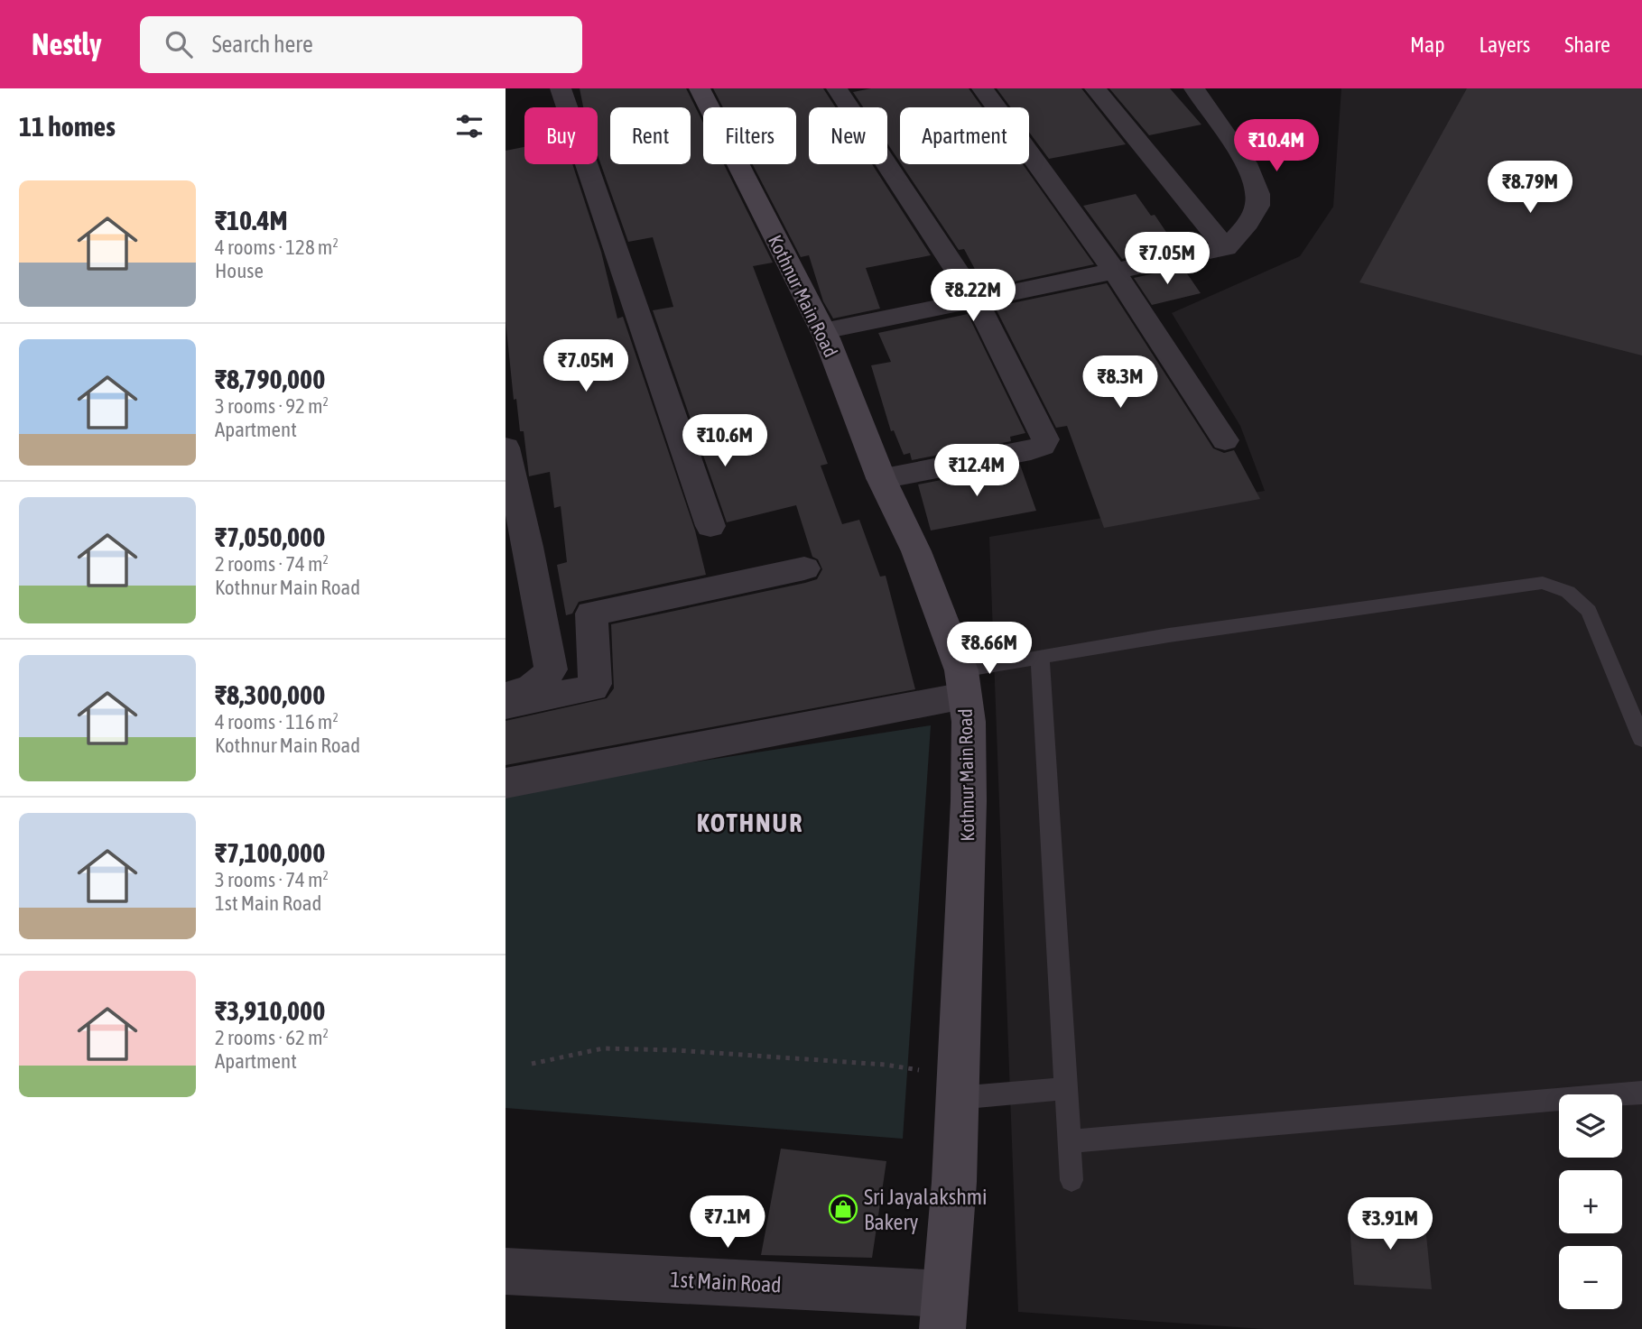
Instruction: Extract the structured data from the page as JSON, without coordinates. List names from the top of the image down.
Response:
{
  "streets": {
    "main road": ["Kothnur Main Road"],
    "street": ["1st Main Road"]
  },
  "crossings": [
    ["Kothnur Main Road", "1st Main Road"]
  ],
  "districts": ["KOTHNUR"],
  "places": {
    "shop": ["Sri Jayalakshmi Bakery"]
  },
  "page": {
    "header": "Nestly",
    "search": "Search here",
    "nav": ["Map", "Layers", "Share"],
    "heading": "11 homes",
    "chip": [
      "Buy",
      "Rent",
      "Filters",
      "New",
      "Apartment"
    ],
    "price": [
      "₹10.4M",
      "₹8.79M",
      "₹7.05M",
      "₹8.22M",
      "₹7.05M",
      "₹8.3M",
      "₹10.6M",
      "₹12.4M",
      "₹8.66M",
      "₹7.1M",
      "₹3.91M"
    ],
    "list": [
      {
        "name": "₹10.4M",
        "note": "4 rooms · 128 m² · House"
      },
      {
        "name": "₹8,790,000",
        "note": "3 rooms · 92 m² · Apartment"
      },
      {
        "name": "₹7,050,000",
        "note": "2 rooms · 74 m² · Kothnur Main Road"
      },
      {
        "name": "₹8,300,000",
        "note": "4 rooms · 116 m² · Kothnur Main Road"
      },
      {
        "name": "₹7,100,000",
        "note": "3 rooms · 74 m² · 1st Main Road"
      },
      {
        "name": "₹3,910,000",
        "note": "2 rooms · 62 m² · Apartment"
      }
    ],
    "map_buttons": ["+", "−"]
  }
}
